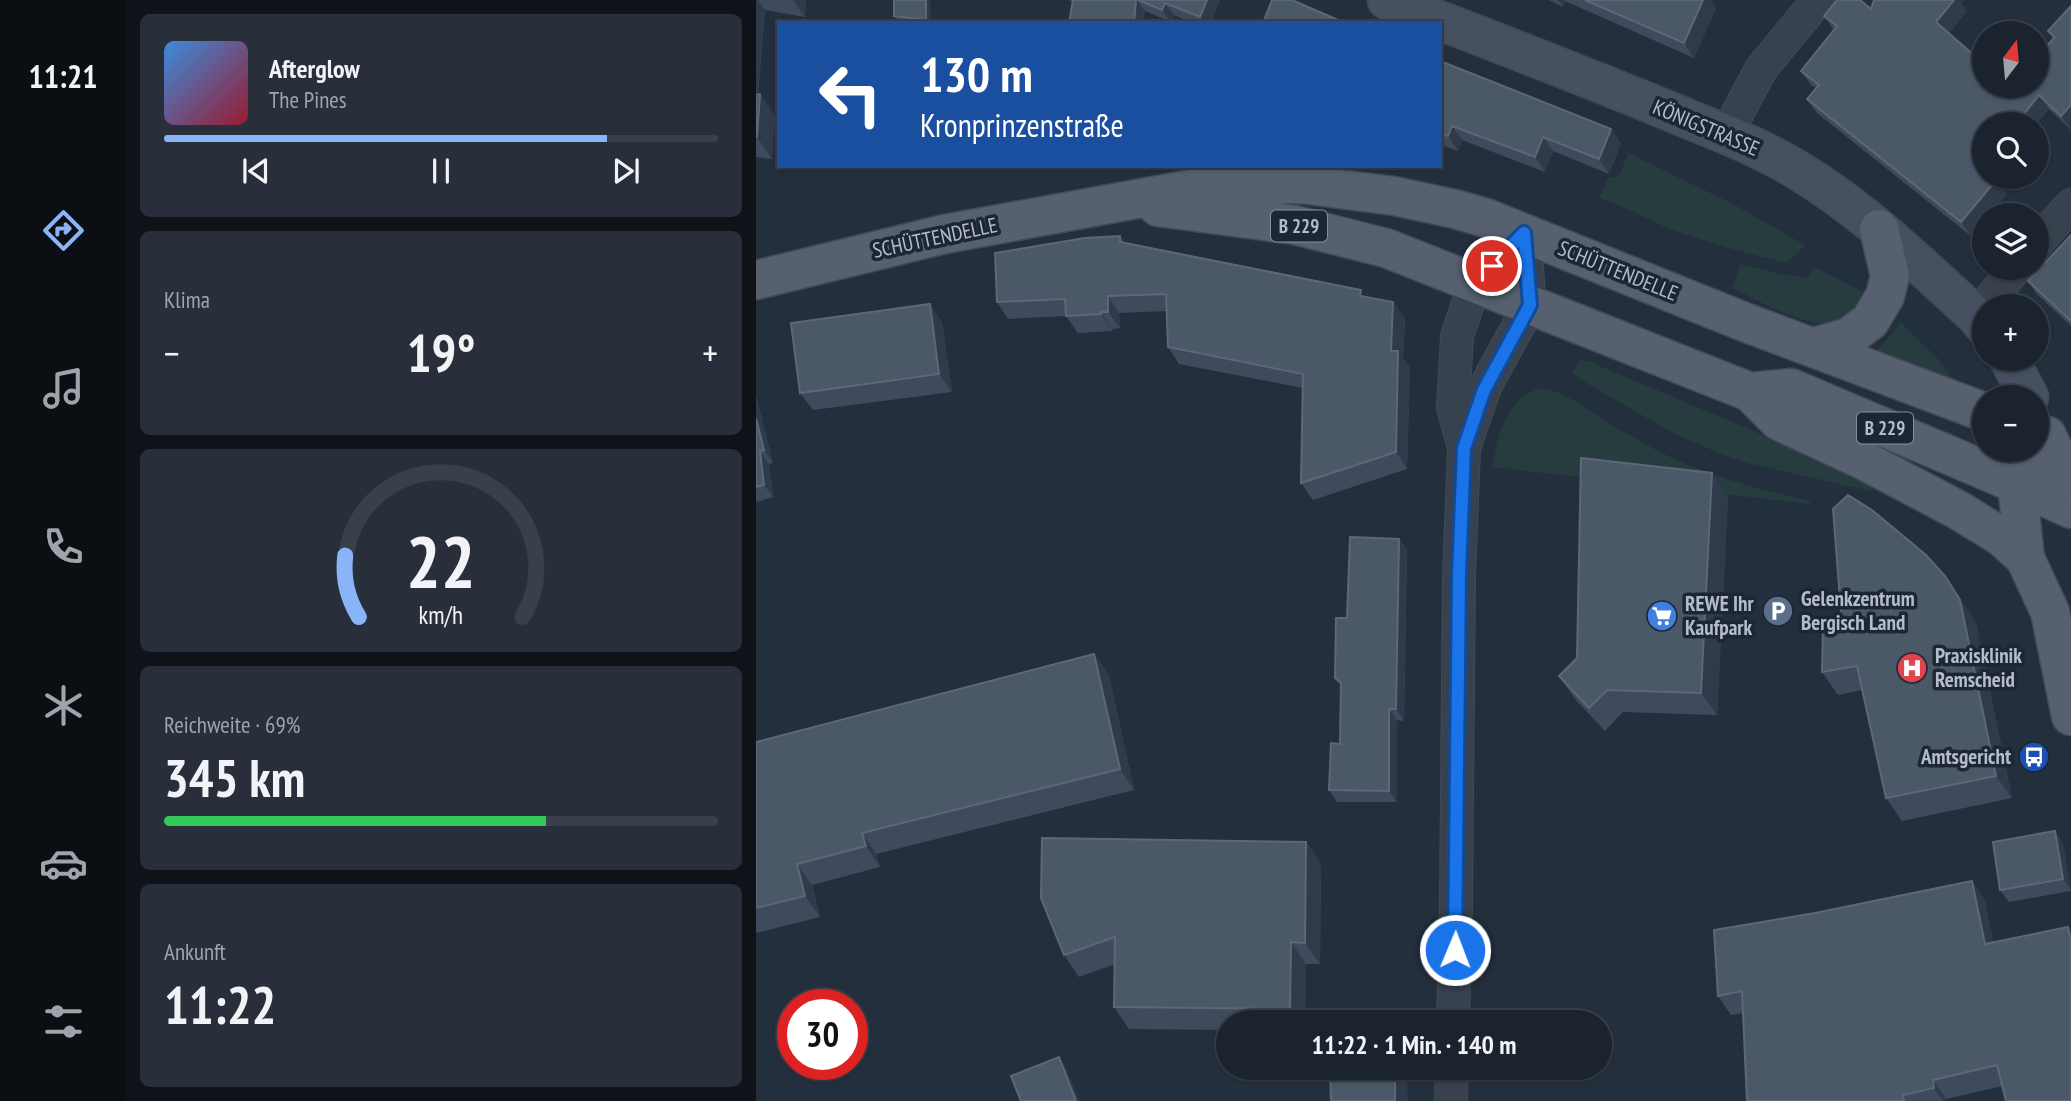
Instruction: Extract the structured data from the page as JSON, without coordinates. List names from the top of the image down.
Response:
{
  "streets": {
    "main road": ["KÖNIGSTRASSE", "B 229", "SCHÜTTENDELLE"]
  },
  "crossings": [
    ["B 229", "SCHÜTTENDELLE"]
  ],
  "places": {
    "parking": ["Gelenkzentrum Bergisch Land"],
    "supermarket": ["REWE Ihr Kaufpark"],
    "hospital": ["Praxisklinik Remscheid"],
    "bus stop": ["Amtsgericht"]
  },
  "north": "top",
  "page": {
    "tabs": "11:21",
    "map_buttons": ["+", "−"],
    "turn": ["130 m", "Kronprinzenstraße"],
    "song": ["Afterglow", "The Pines"],
    "tile": [
      "Klima",
      ["Reichweite · 69%", "345 km"],
      ["Ankunft", "11:22"]
    ],
    "heat": ["−", "19°", "+"],
    "limit": "30",
    "trip": "11:22 · 1 Min. · 140 m",
    "gauge": ["22", "km/h"]
  }
}
